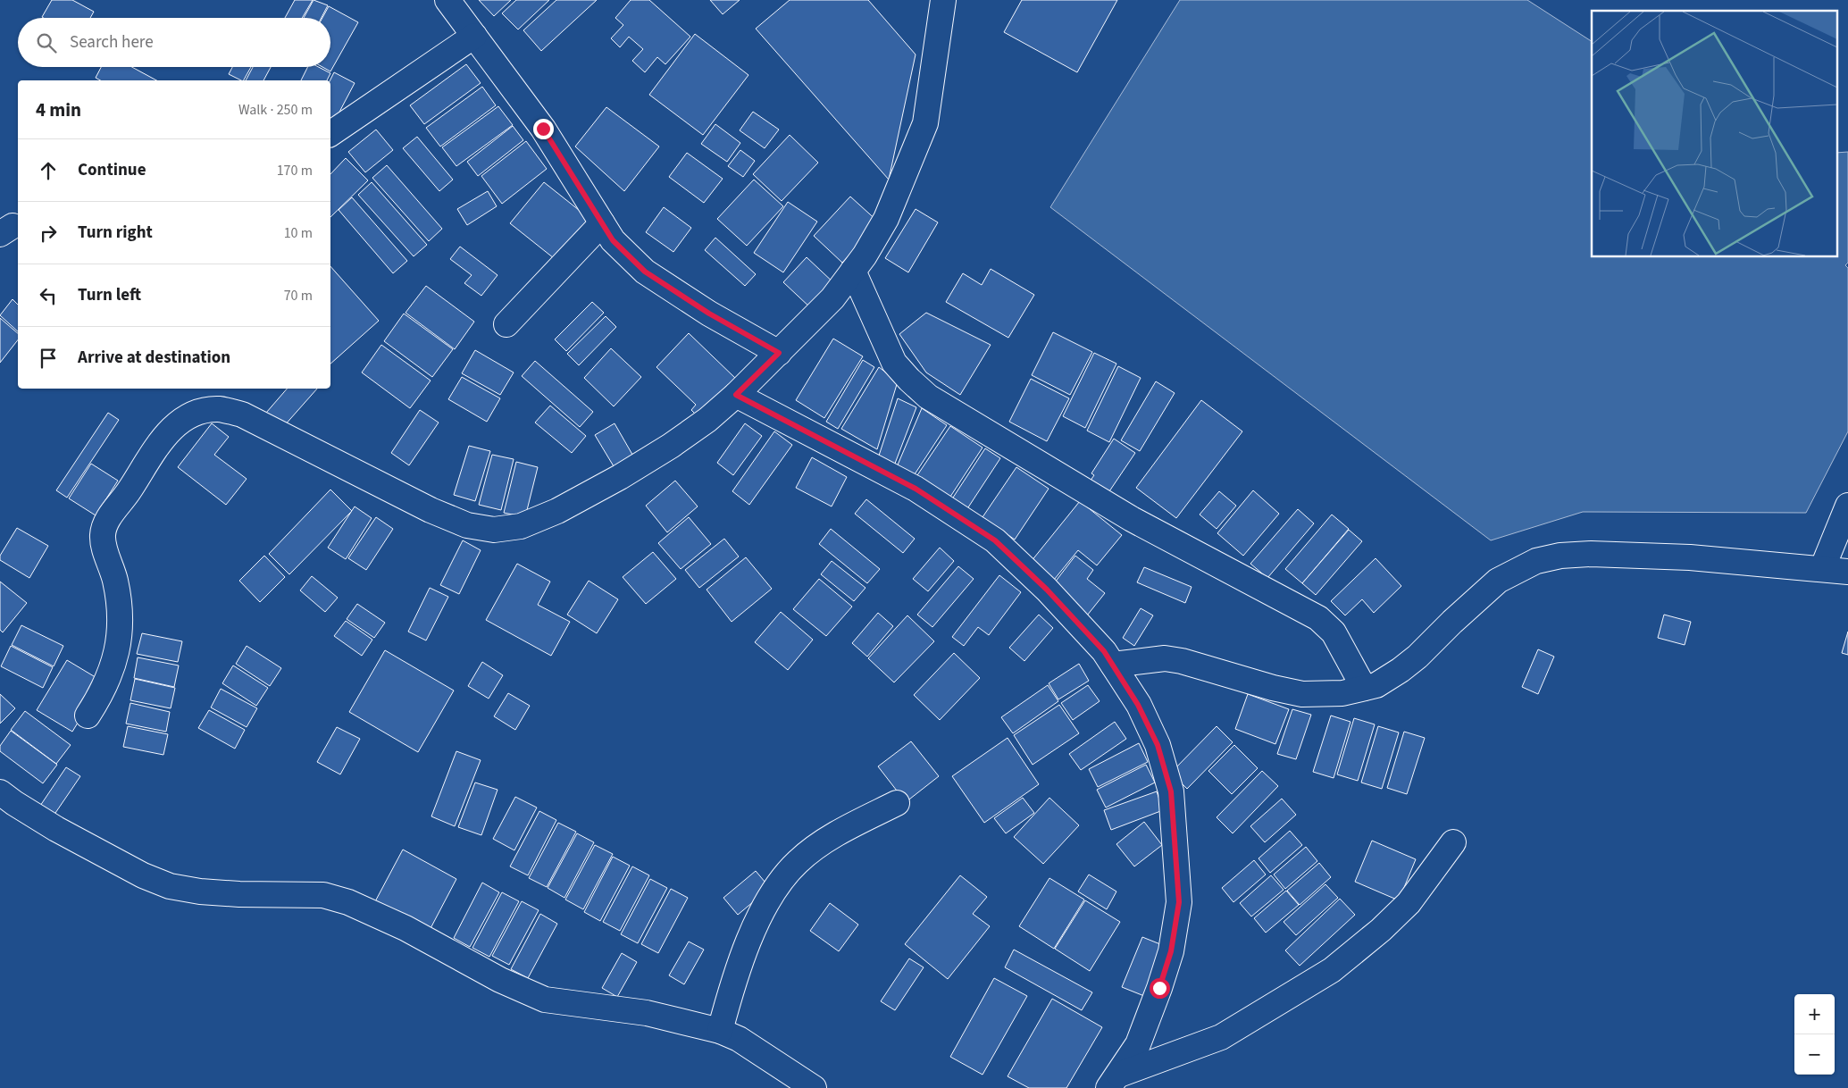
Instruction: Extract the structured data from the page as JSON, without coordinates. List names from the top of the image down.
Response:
{
  "page": {
    "search": "Search here",
    "heading": ["4 min", "Walk · 250 m"],
    "list": [
      ["Continue", "170 m"],
      ["Turn right", "10 m"],
      ["Turn left", "70 m"],
      "Arrive at destination"
    ],
    "map_buttons": ["+", "−"]
  }
}
